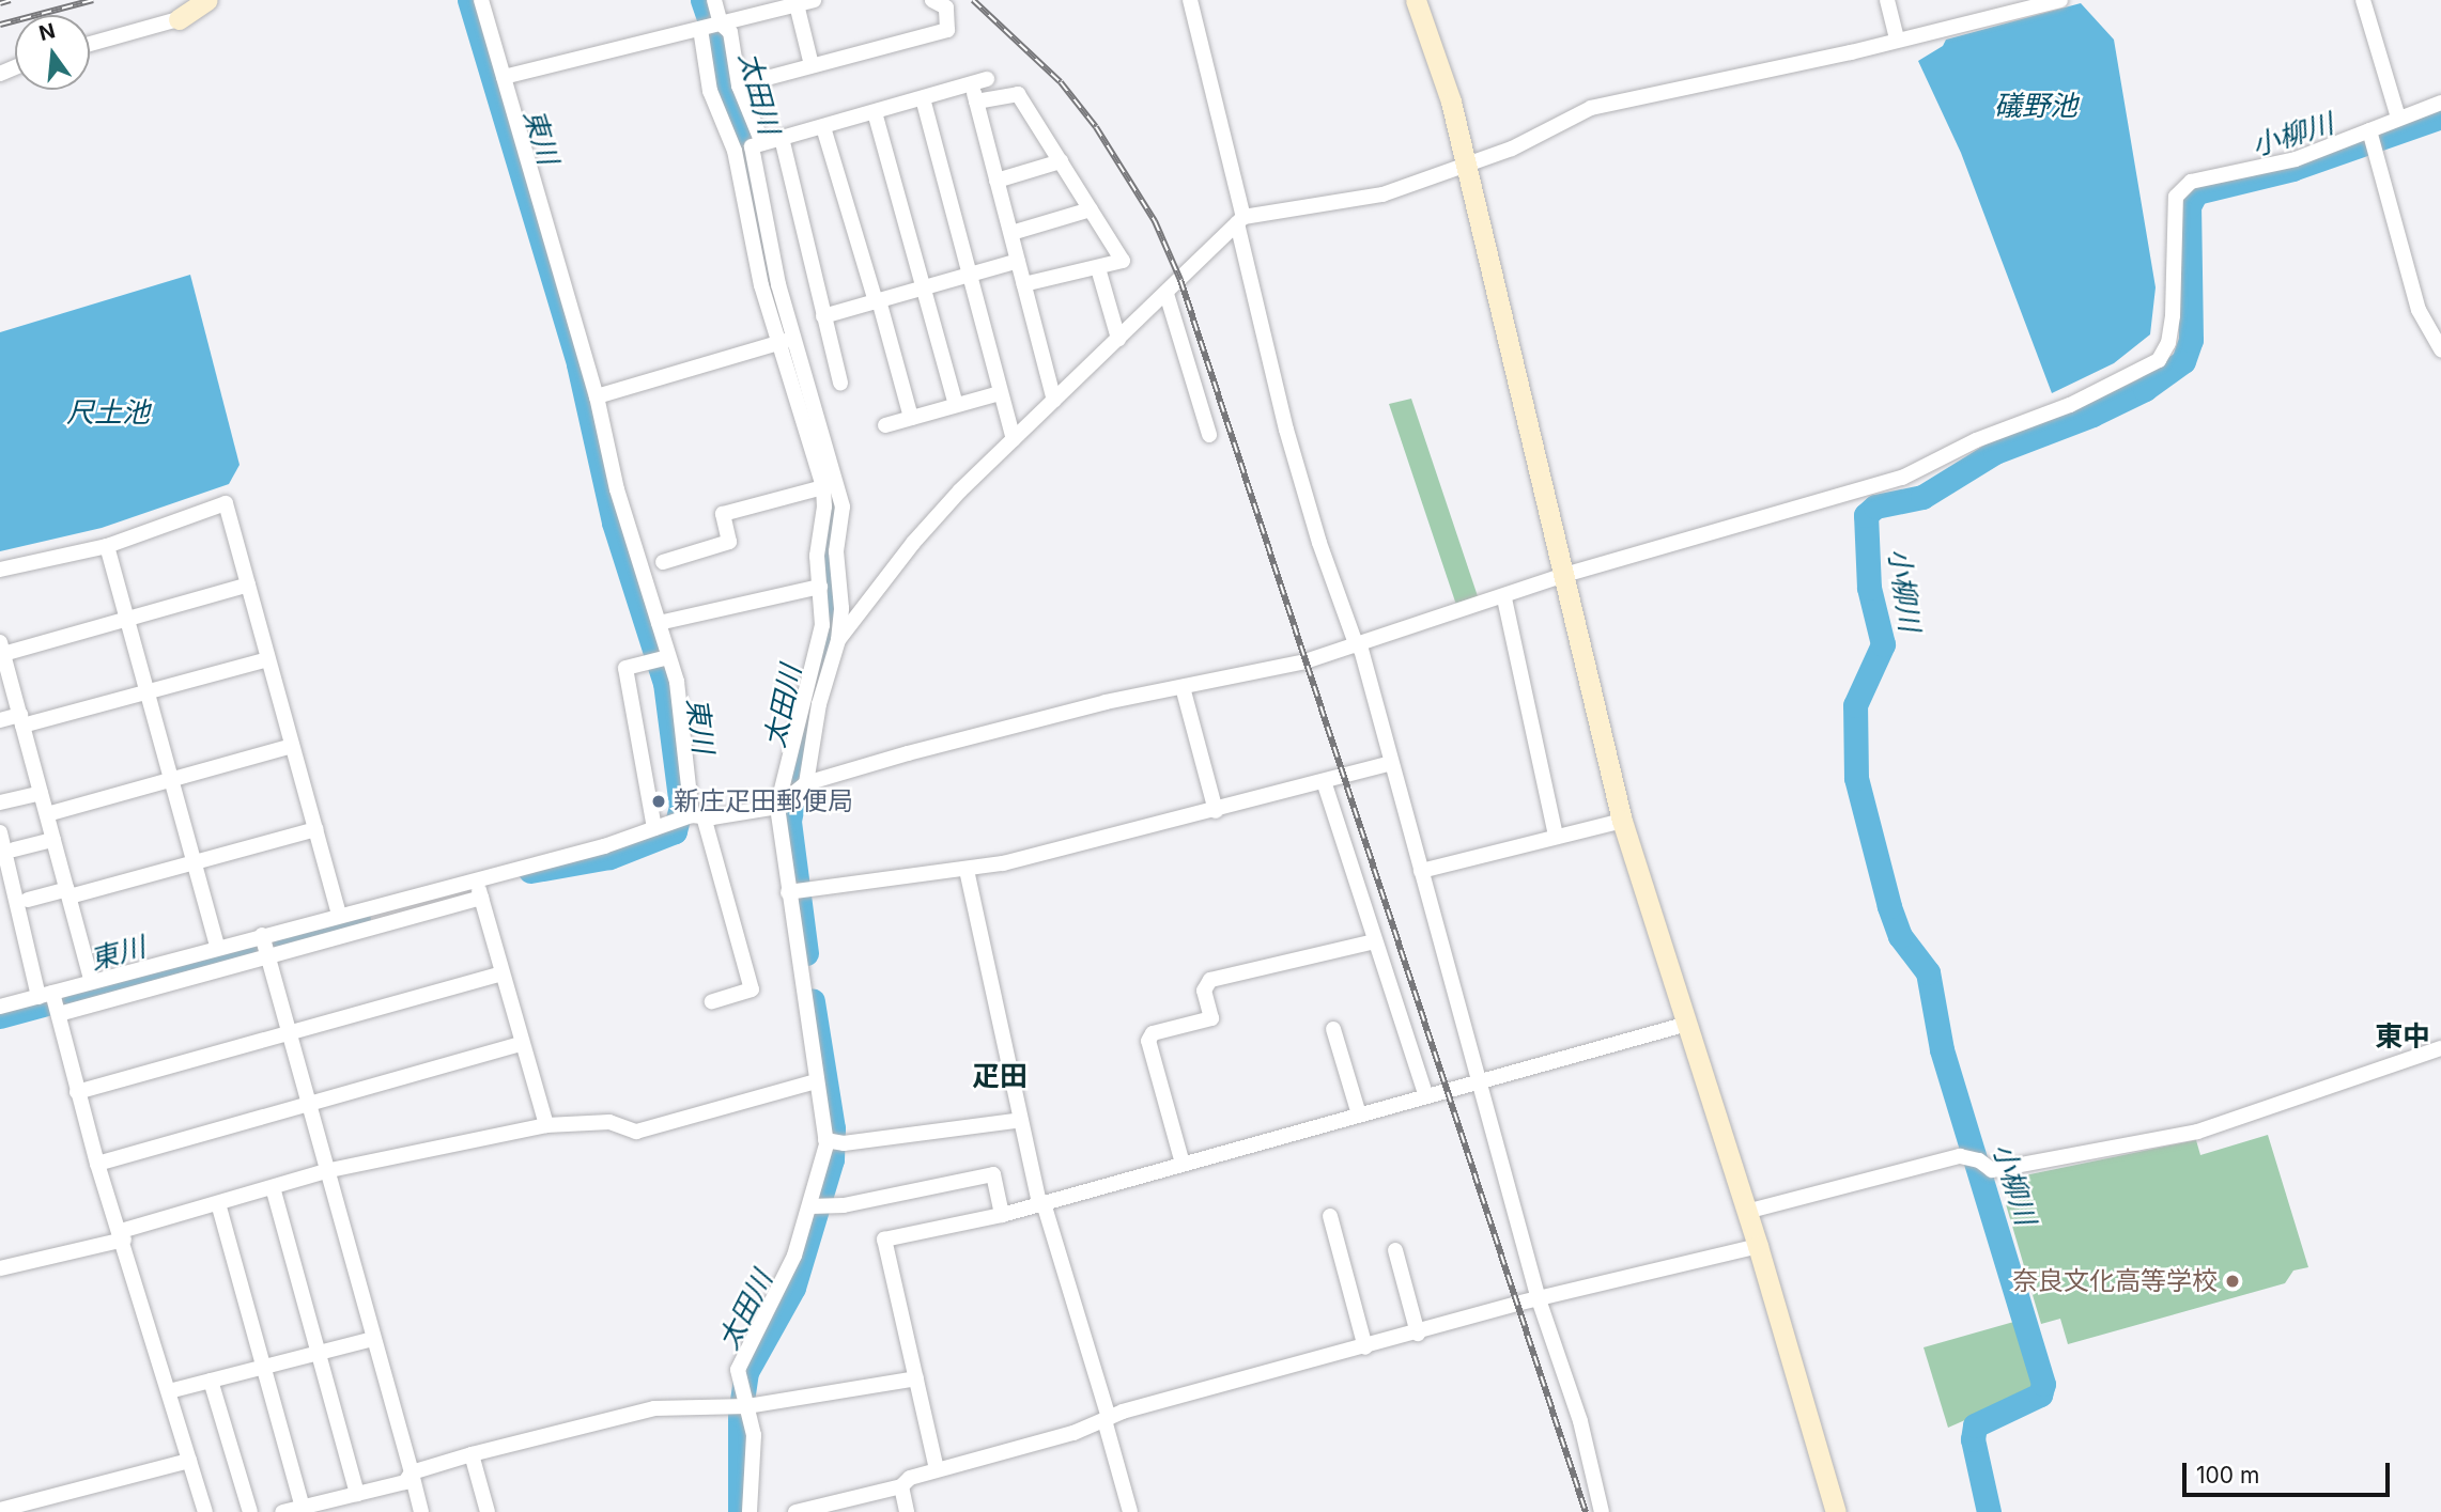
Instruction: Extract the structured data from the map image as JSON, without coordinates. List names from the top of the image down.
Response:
{
  "districts": ["東中", "疋田"],
  "water": [
    "太田川",
    "礒野池",
    "小柳川",
    "東川",
    "尺土池"
  ],
  "places": ["新庄疋田郵便局", "奈良文化高等学校"],
  "scale_bar": "100 m",
  "north": "top"
}
